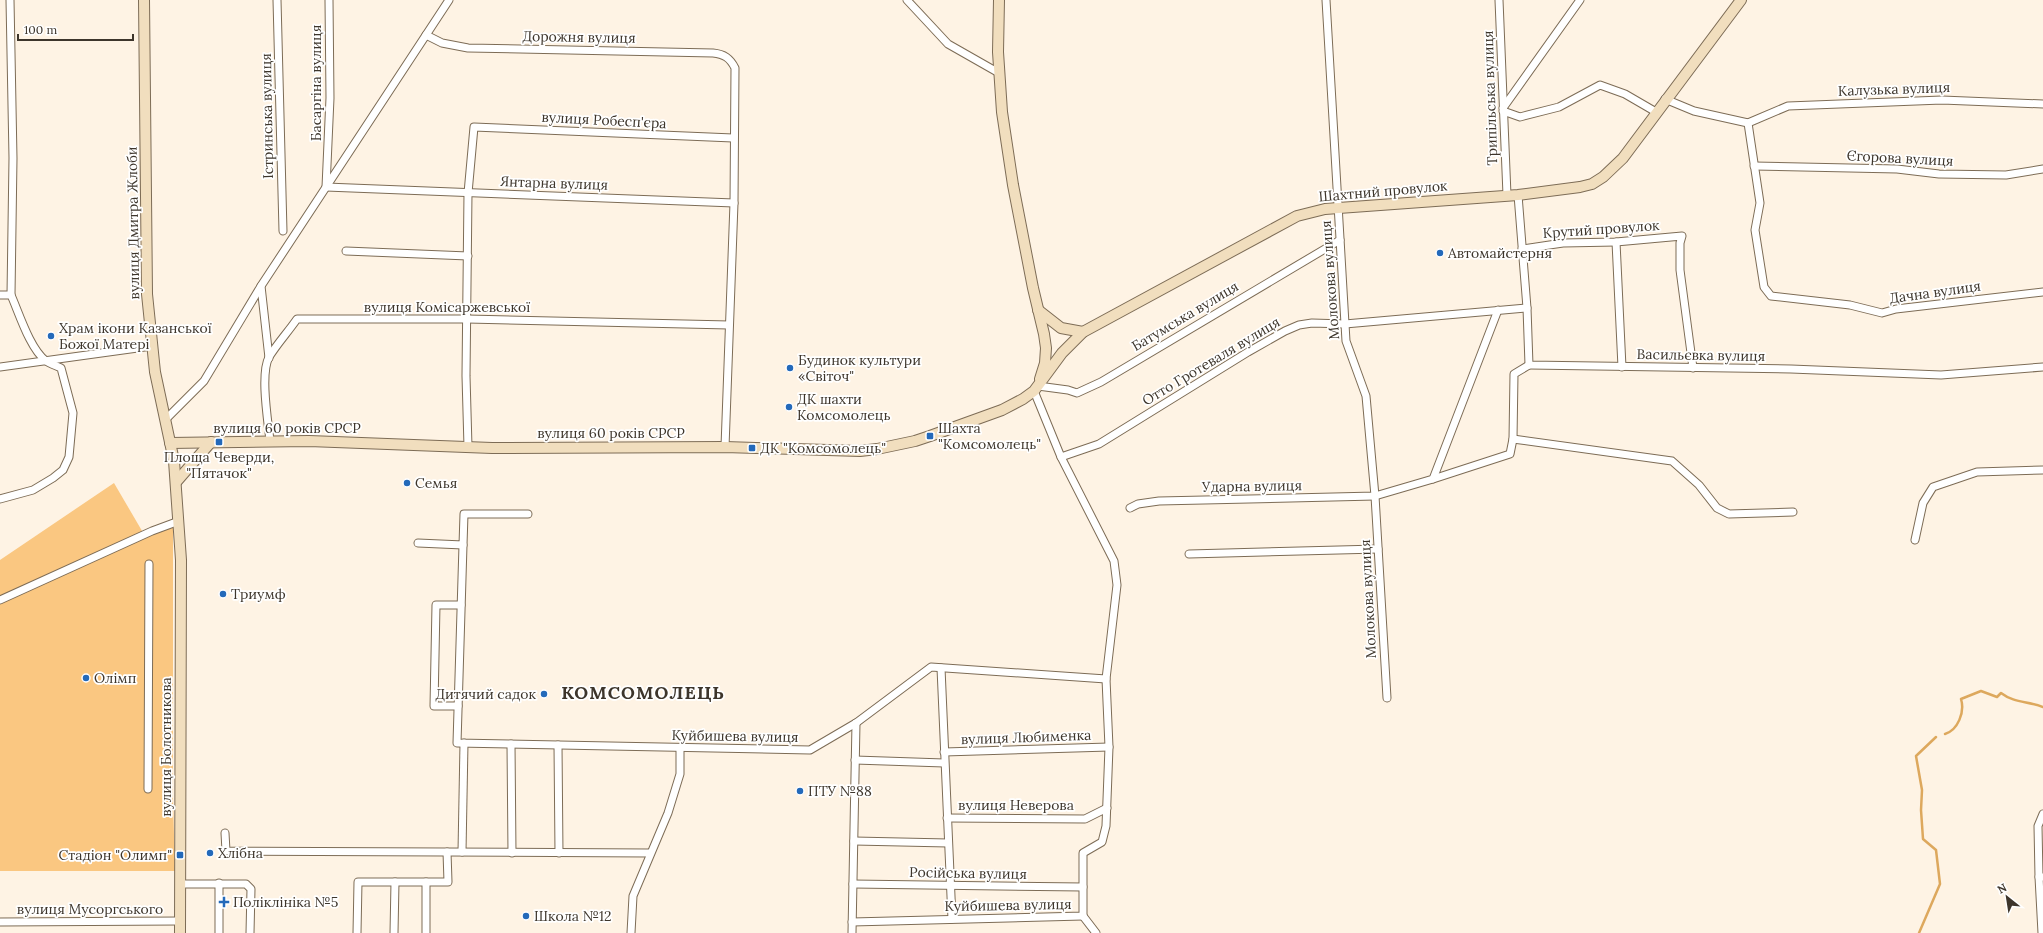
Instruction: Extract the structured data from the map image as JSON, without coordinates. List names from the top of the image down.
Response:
{
  "streets": {
    "street": [
      "Дорожня вулиця",
      "Басаргіна вулиця",
      "Калузька вулиця",
      "Трипільська вулиця",
      "Істринська вулиця",
      "вулиця Робесп'єра",
      "Єгорова вулиця",
      "Янтарна вулиця",
      "Шахтний провулок",
      "вулиця Дмитра Жлоби",
      "Крутий провулок",
      "Молокова вулиця",
      "Дачна вулиця",
      "вулиця Комісаржевської",
      "Батумська вулиця",
      "Васильєвка вулиця",
      "Отто Гротеваля вулиця",
      "вулиця 60 років СРСР",
      "Ударна вулиця",
      "Куйбишева вулиця",
      "вулиця Любименка",
      "вулиця Болотникова",
      "вулиця Неверова",
      "Російська вулиця",
      "вулиця Мусоргського"
    ]
  },
  "crossings": [
    ["Дорожня вулиця", "вулиця Робесп'єра"],
    ["Басаргіна вулиця", "Янтарна вулиця"],
    ["Трипільська вулиця", "Шахтний провулок"],
    ["вулиця Робесп'єра", "Янтарна вулиця"],
    ["Єгорова вулиця", "Дачна вулиця"],
    ["Шахтний провулок", "Молокова вулиця"],
    ["Шахтний провулок", "Батумська вулиця"],
    ["Шахтний провулок", "вулиця 60 років СРСР"],
    ["Шахтний провулок", "Куйбишева вулиця"],
    ["вулиця Дмитра Жлоби", "вулиця 60 років СРСР"],
    ["вулиця Дмитра Жлоби", "вулиця Болотникова"],
    ["Крутий провулок", "Васильєвка вулиця"],
    ["Молокова вулиця", "Батумська вулиця"],
    ["Молокова вулиця", "Отто Гротеваля вулиця"],
    ["Молокова вулиця", "Ударна вулиця"],
    ["вулиця Комісаржевської", "вулиця 60 років СРСР"],
    ["Батумська вулиця", "вулиця 60 років СРСР"],
    ["Батумська вулиця", "Куйбишева вулиця"],
    ["Отто Гротеваля вулиця", "Куйбишева вулиця"],
    ["вулиця 60 років СРСР", "Куйбишева вулиця"],
    ["Куйбишева вулиця", "вулиця Любименка"],
    ["Куйбишева вулиця", "вулиця Неверова"],
    ["Куйбишева вулиця", "Російська вулиця"],
    ["вулиця Болотникова", "вулиця Мусоргського"]
  ],
  "districts": ["КОМСОМОЛЕЦЬ"],
  "places": {
    "other": [
      "Автомайстерня",
      "Храм ікони Казанської Божої Матері",
      "Будинок культури «Світоч\"",
      "ДК шахти Комсомолець",
      "Семья",
      "Триумф",
      "Олімп",
      "Дитячий садок",
      "ПТУ №88",
      "Хлібна",
      "Школа №12"
    ],
    "transit": [
      "Шахта \"Комсомолець\"",
      "Площа Чеверди, \"Пятачок\"",
      "ДК \"Комсомолець\"",
      "Стадіон \"Олимп\""
    ],
    "health": ["Поліклініка №5"]
  },
  "scale_bar": "100 m",
  "north": "top left"
}
